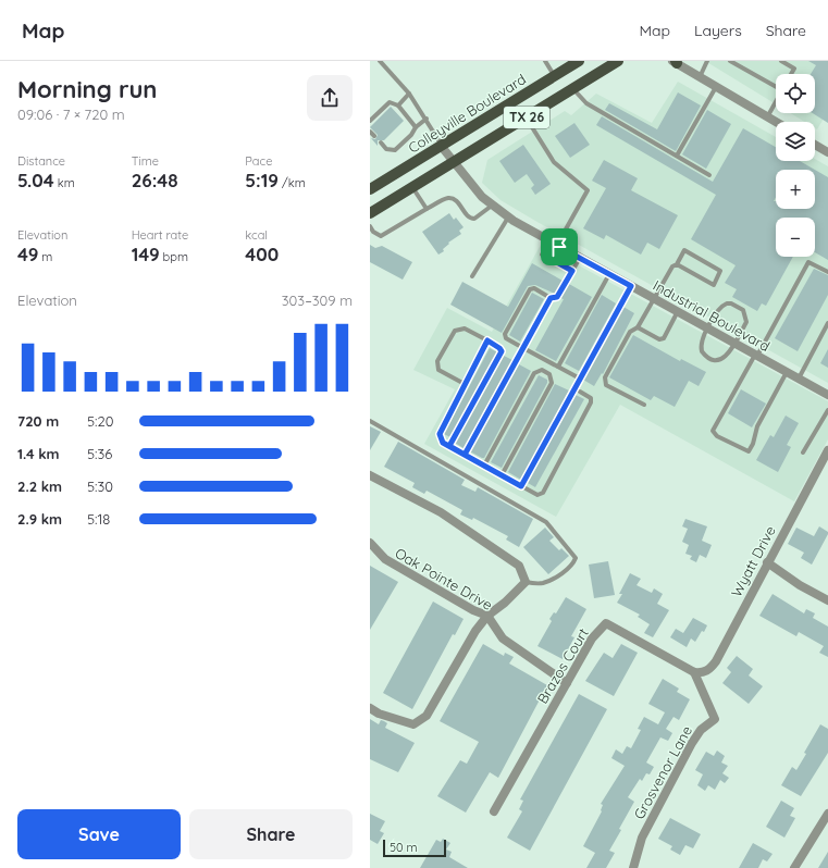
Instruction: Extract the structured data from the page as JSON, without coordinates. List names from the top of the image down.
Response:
{
  "streets": {
    "main road": ["Colleyville Boulevard", "TX 26"],
    "street": [
      "Industrial Boulevard",
      "Wyatt Drive",
      "Oak Pointe Drive",
      "Brazos Court",
      "Grosvenor Lane"
    ]
  },
  "crossings": [
    ["Colleyville Boulevard", "Industrial Boulevard"],
    ["TX 26", "Industrial Boulevard"],
    ["Wyatt Drive", "Brazos Court"],
    ["Wyatt Drive", "Grosvenor Lane"],
    ["Oak Pointe Drive", "Brazos Court"],
    ["Brazos Court", "Grosvenor Lane"]
  ],
  "scale_bar": "50 m",
  "page": {
    "header": "Map",
    "nav": ["Map", "Layers", "Share"],
    "heading": ["Morning run", "09:06 · 7 × 720 m"],
    "map_buttons": ["+", "−"],
    "stats": [
      ["Distance", "5.04 km"],
      ["Time", "26:48"],
      ["Pace", "5:19 /km"],
      ["Elevation", "49 m"],
      ["Heart rate", "149 bpm"],
      ["kcal", "400"]
    ],
    "chart": ["Elevation", "303–309 m"],
    "list": [
      {
        "name": "720 m",
        "note": "5:20"
      },
      {
        "name": "1.4 km",
        "note": "5:36"
      },
      {
        "name": "2.2 km",
        "note": "5:30"
      },
      {
        "name": "2.9 km",
        "note": "5:18"
      }
    ],
    "buttons": ["Save", "Share"],
    "scale": "50 m"
  }
}
